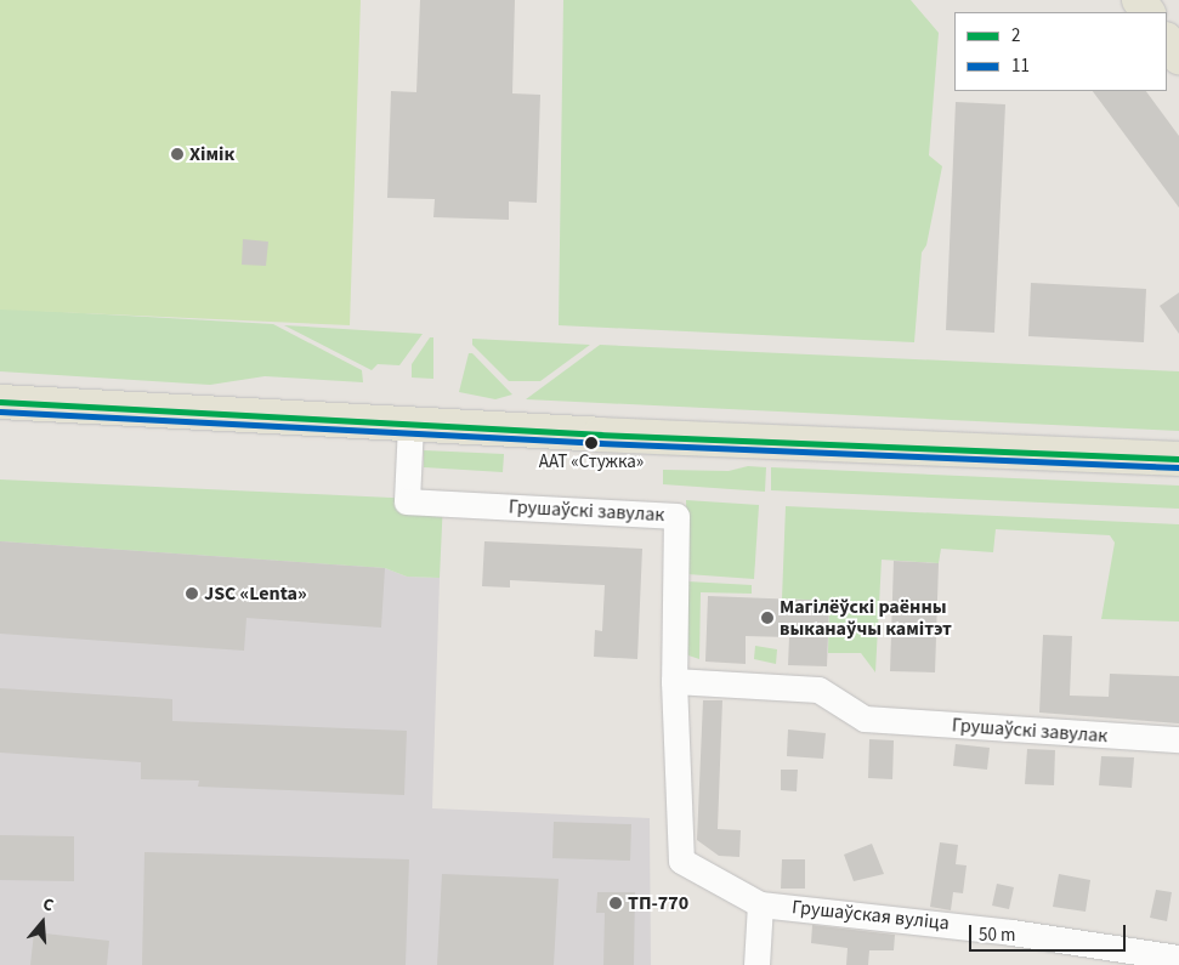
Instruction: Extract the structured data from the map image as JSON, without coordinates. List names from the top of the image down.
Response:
{
  "streets": {
    "street": ["Грушаўскі завулак", "Грушаўская вуліца"]
  },
  "crossings": [
    ["Грушаўскі завулак", "Грушаўская вуліца"]
  ],
  "places": [
    "Хімік",
    "ААТ «Стужка»",
    "JSC «Lenta»",
    "Магілёўскі раённы выканаўчы камітэт",
    "ТП-770"
  ],
  "lines": ["transit line 2", "transit line 11"],
  "legend": ["2", "11"],
  "scale_bar": "50 m",
  "north": "top"
}
